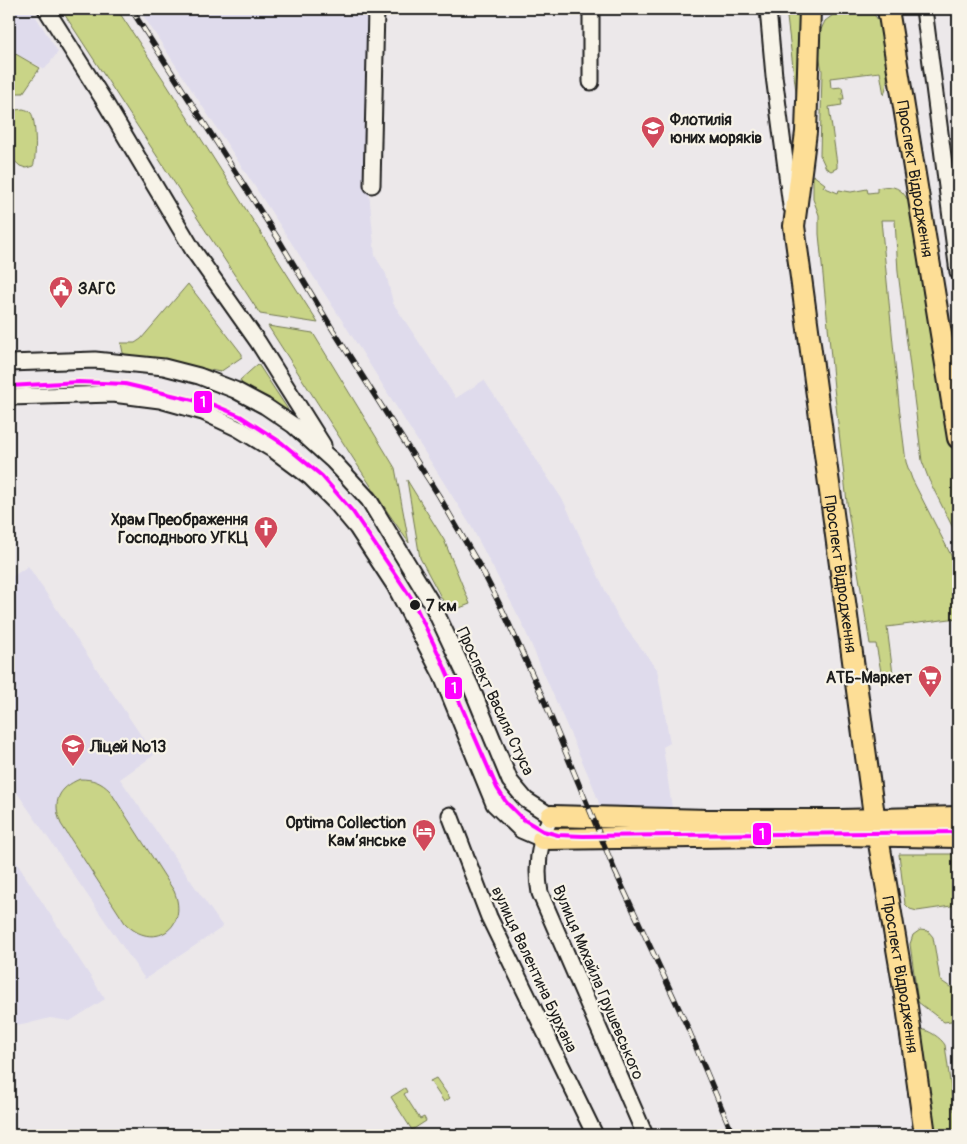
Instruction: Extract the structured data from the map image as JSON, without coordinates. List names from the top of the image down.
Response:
{
  "streets": {
    "main road": ["Проспект Відродження"],
    "street": ["Проспект Василя Стуса", "вулиця Валентина Бурхана", "Вулиця Михайла Грушевського"]
  },
  "crossings": [
    ["Проспект Василя Стуса", "Вулиця Михайла Грушевського"]
  ],
  "places": {
    "school or university": ["Флотилія юних моряків", "Ліцей №13"],
    "public building": ["ЗАГС"],
    "church": ["Храм Преображення Господнього УГКЦ"],
    "other": ["7 км"],
    "supermarket": ["АТБ-Маркет"],
    "hotel": ["Optima Collection Кам’янське"]
  },
  "lines": ["transit line 1"]
}
